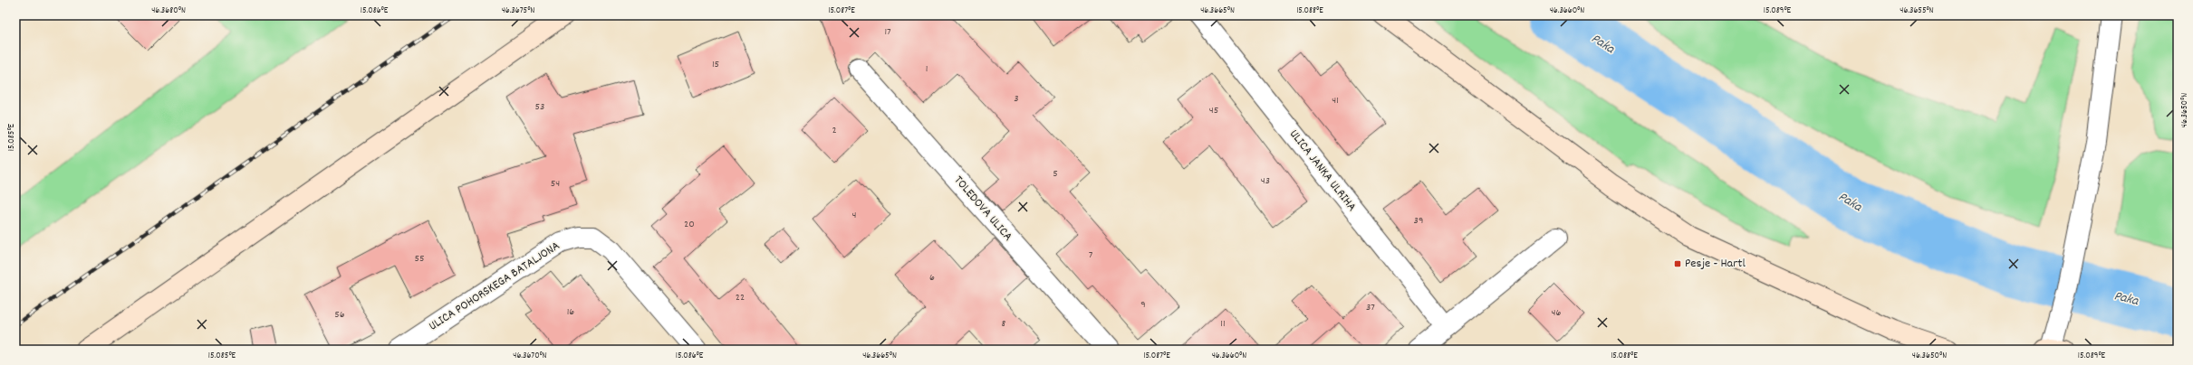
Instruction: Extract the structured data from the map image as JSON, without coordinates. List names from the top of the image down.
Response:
{
  "streets": {
    "street": ["ULICA JANKA ULRIHA", "TOLEDOVA ULICA", "ULICA POHORSKEGA BATALJONA"]
  },
  "water": ["Paka"],
  "places": {
    "transit": ["Pesje - Hartl"]
  },
  "house_numbers": [
    "17",
    "15",
    "1",
    "3",
    "41",
    "53",
    "45",
    "2",
    "5",
    "43",
    "54",
    "4",
    "39",
    "20",
    "7",
    "55",
    "6",
    "22",
    "9",
    "37",
    "16",
    "46",
    "56",
    "8",
    "11"
  ],
  "coordinates": [
    "46.3680°N",
    "15.086°E",
    "46.3675°N",
    "15.087°E",
    "46.3665°N",
    "15.088°E",
    "46.3660°N",
    "15.089°E",
    "46.3655°N",
    "46.3650°N",
    "15.085°E",
    "46.3670°N"
  ]
}
